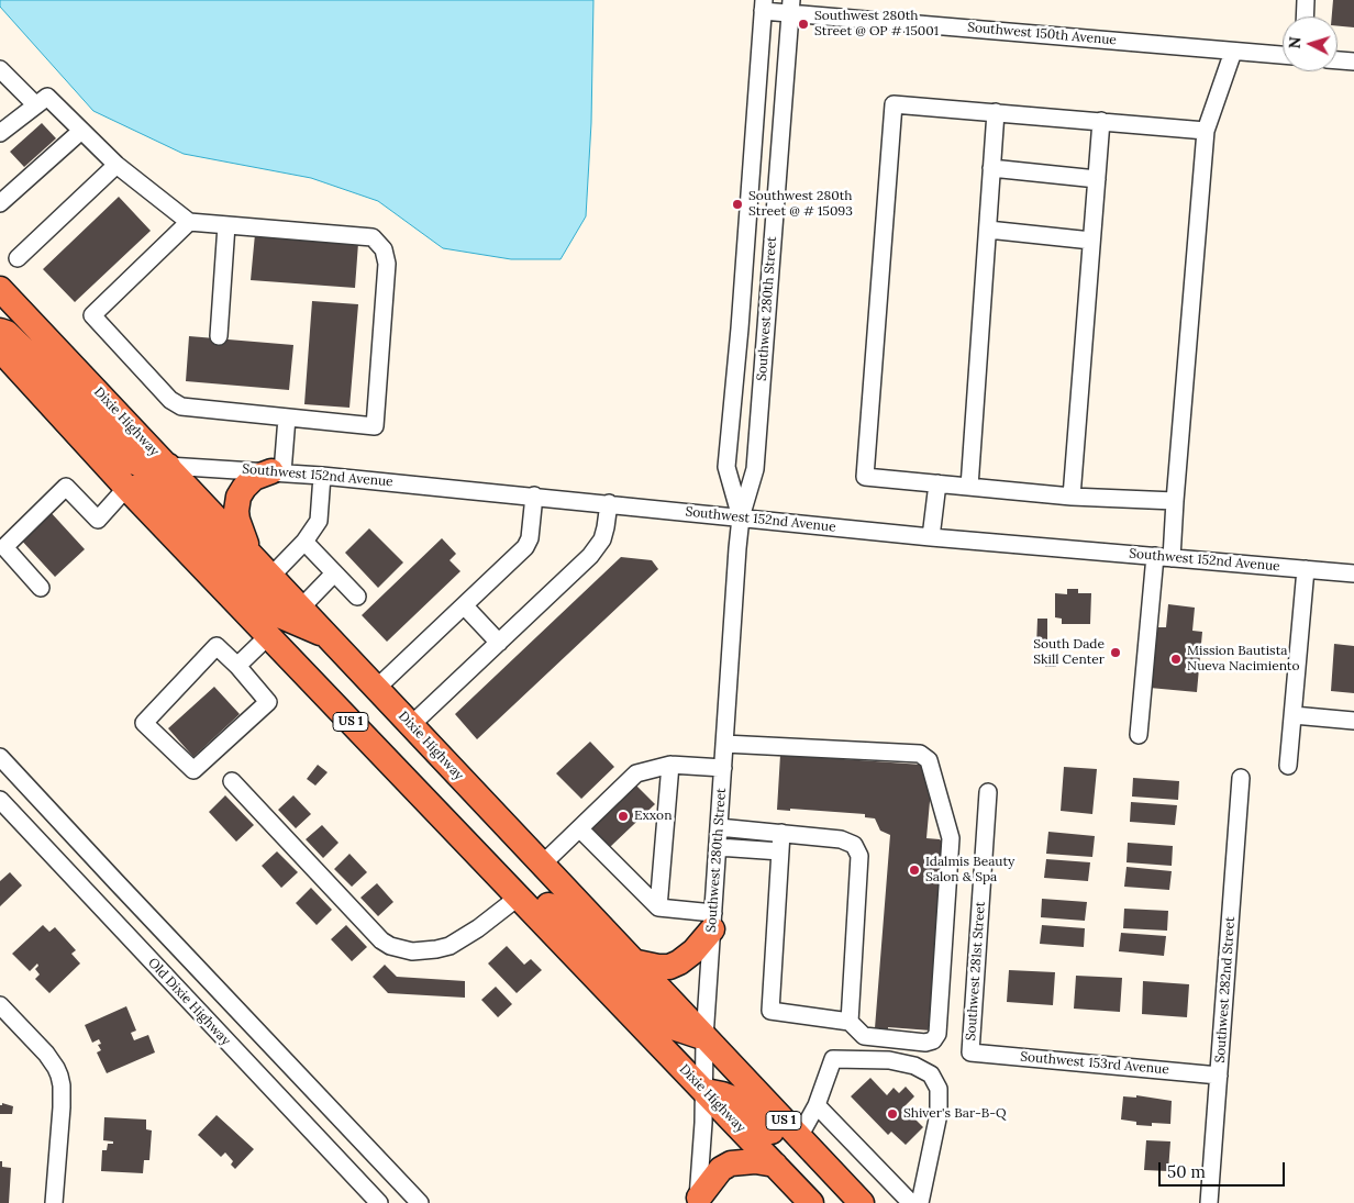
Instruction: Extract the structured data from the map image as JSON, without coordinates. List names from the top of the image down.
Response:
{
  "streets": {
    "highway": ["Dixie Highway", "US 1"],
    "street": [
      "Southwest 150th Avenue",
      "Southwest 280th Street",
      "Southwest 152nd Avenue",
      "Southwest 281st Street",
      "Southwest 282nd Street",
      "Old Dixie Highway",
      "Southwest 153rd Avenue"
    ]
  },
  "crossings": [
    ["Southwest 150th Avenue", "Southwest 280th Street"],
    ["Southwest 280th Street", "Dixie Highway"],
    ["Southwest 280th Street", "Southwest 152nd Avenue"],
    ["Dixie Highway", "Southwest 152nd Avenue"],
    ["Southwest 281st Street", "Southwest 153rd Avenue"],
    ["Southwest 282nd Street", "Southwest 153rd Avenue"]
  ],
  "places": [
    "Southwest 280th Street @ OP # 15001",
    "Southwest 280th Street @ # 15093",
    "South Dade Skill Center",
    "Mission Bautista Nueva Nacimiento",
    "Exxon",
    "Idalmis Beauty Salon & Spa",
    "Shiver's Bar-B-Q"
  ],
  "scale_bar": "50 m",
  "north": "left"
}
